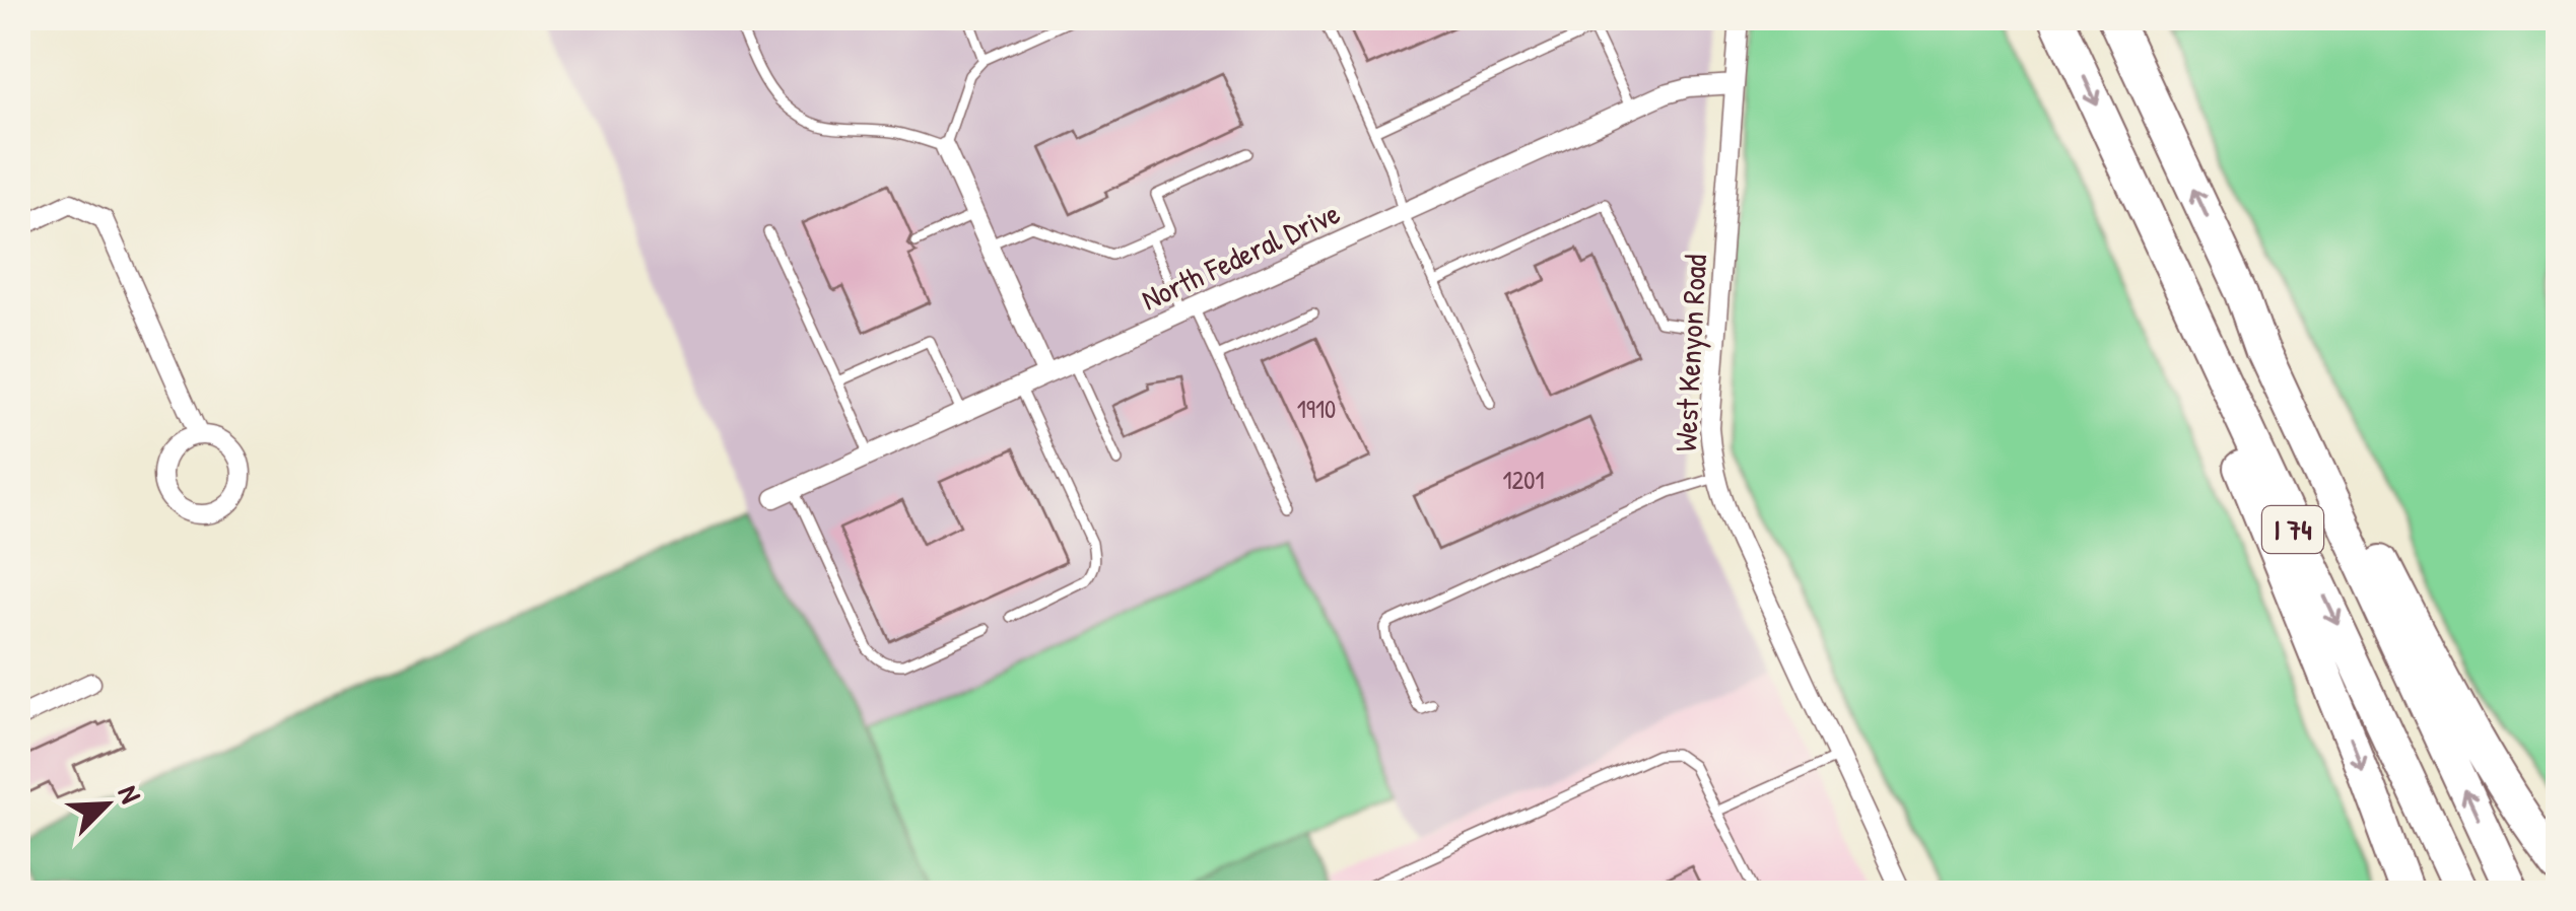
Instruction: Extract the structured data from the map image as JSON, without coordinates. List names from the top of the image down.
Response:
{
  "streets": {
    "highway": ["I 74"],
    "street": ["North Federal Drive", "West Kenyon Road"]
  },
  "crossings": [
    ["North Federal Drive", "West Kenyon Road"]
  ],
  "house_numbers": ["1910", "1201"],
  "north": "top right"
}
